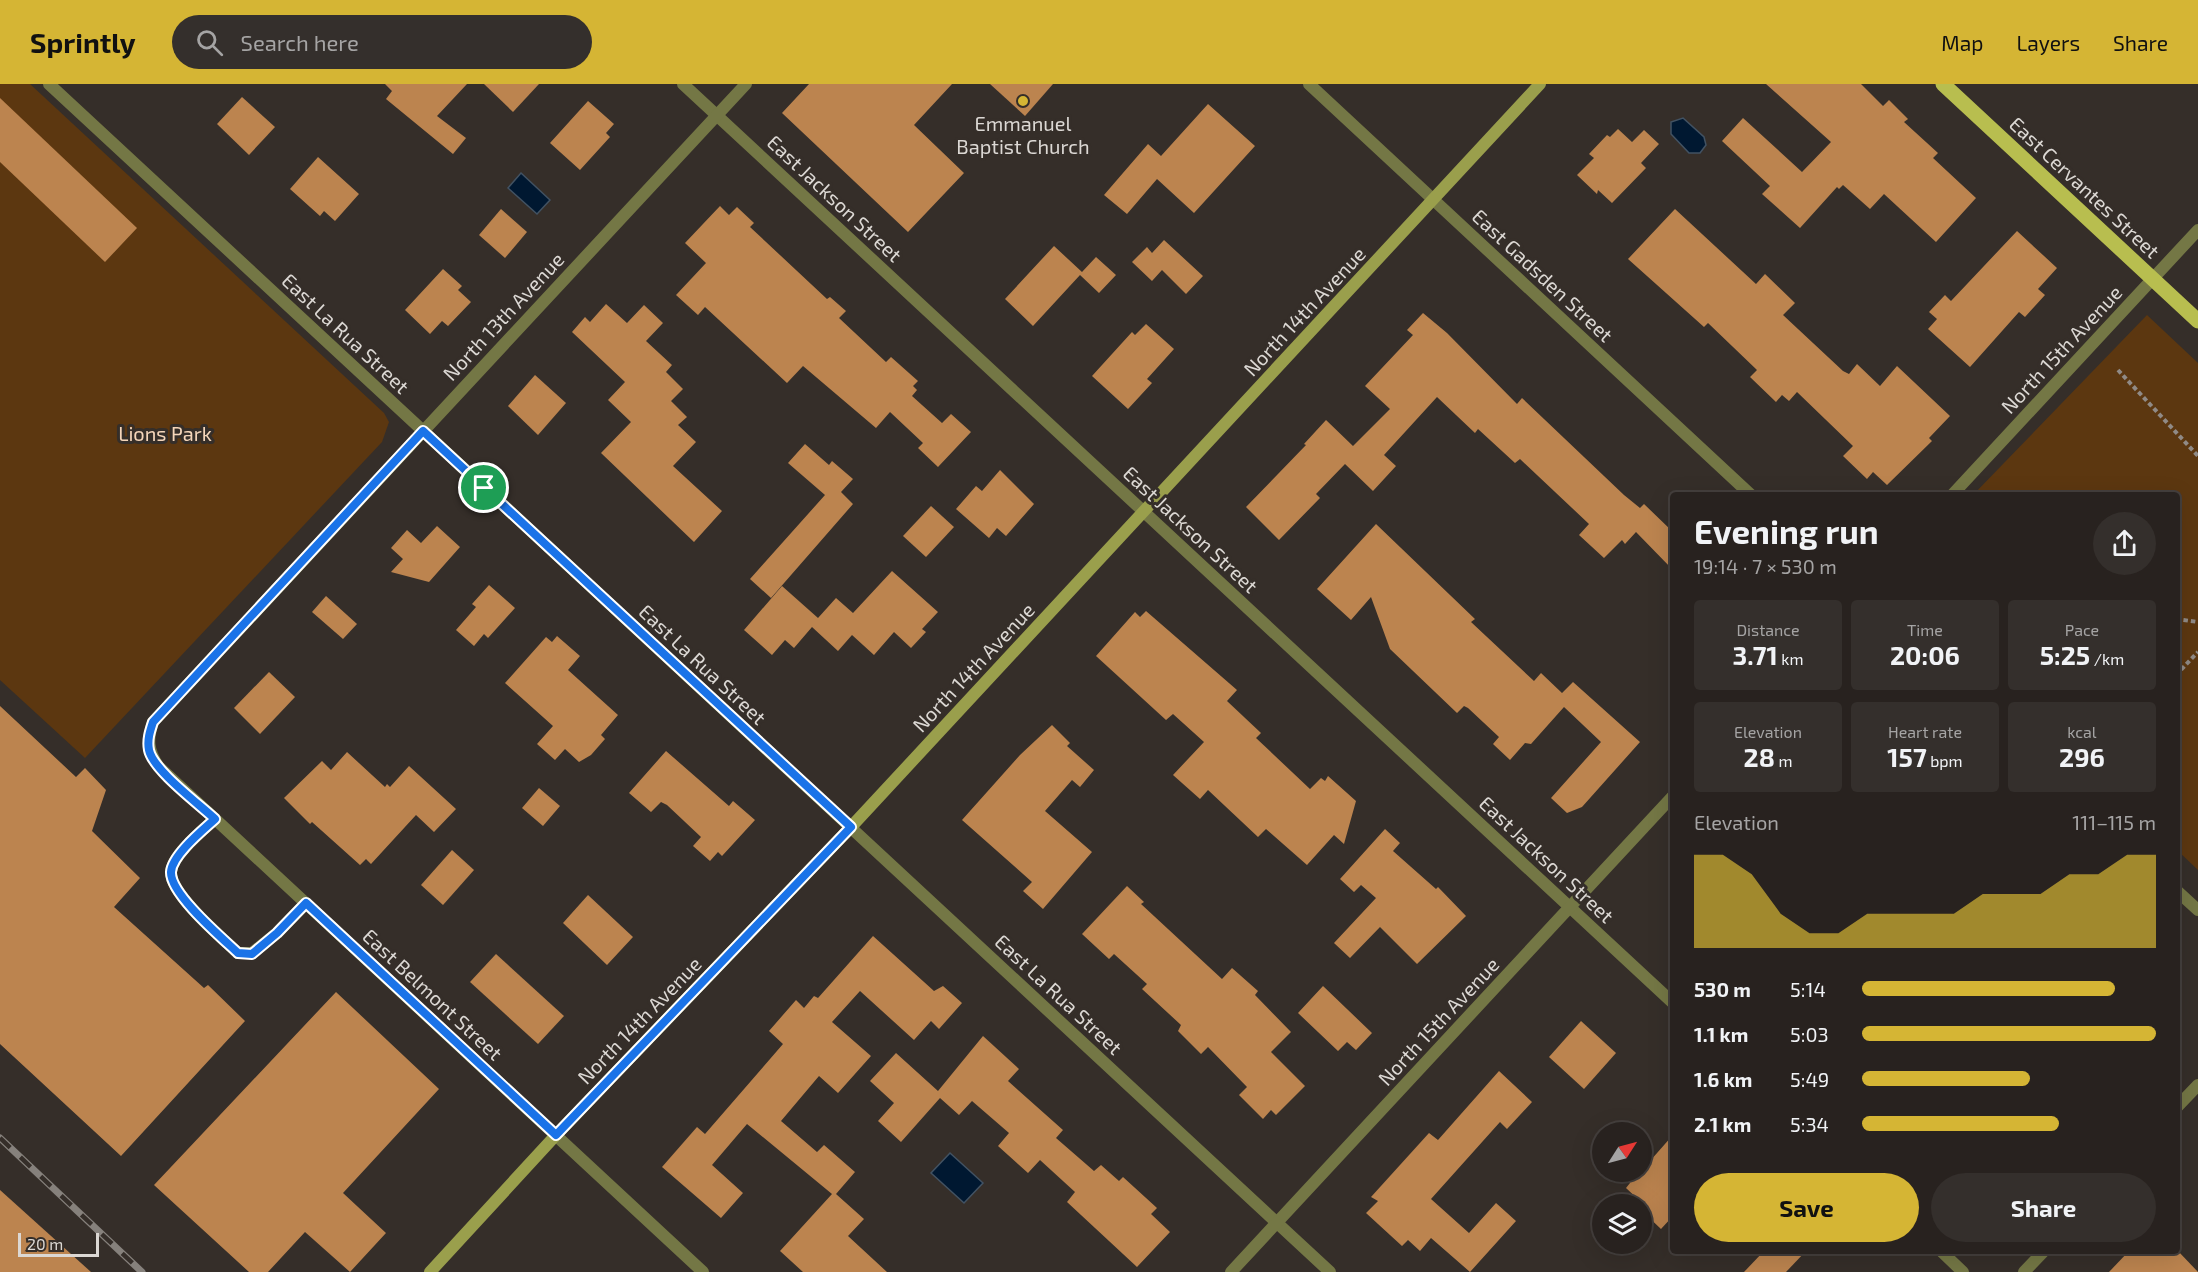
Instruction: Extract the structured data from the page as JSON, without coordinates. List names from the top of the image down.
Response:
{
  "streets": {
    "main road": ["East Cervantes Street"],
    "street": [
      "East Jackson Street",
      "East Gadsden Street",
      "North 14th Avenue",
      "North 13th Avenue",
      "East La Rua Street",
      "North 15th Avenue",
      "East Belmont Street"
    ]
  },
  "crossings": [
    ["East Cervantes Street", "North 15th Avenue"],
    ["East Jackson Street", "North 14th Avenue"],
    ["East Jackson Street", "North 13th Avenue"],
    ["East Jackson Street", "North 15th Avenue"],
    ["East Gadsden Street", "North 14th Avenue"],
    ["North 14th Avenue", "East La Rua Street"],
    ["North 14th Avenue", "East Belmont Street"],
    ["North 13th Avenue", "East La Rua Street"],
    ["North 13th Avenue", "East Belmont Street"],
    ["East La Rua Street", "North 15th Avenue"]
  ],
  "parks": ["Lions Park"],
  "places": ["Emmanuel Baptist Church"],
  "scale_bar": "20 m",
  "north": "top right",
  "page": {
    "header": "Sprintly",
    "search": "Search here",
    "nav": ["Map", "Layers", "Share"],
    "heading": ["Evening run", "19:14 · 7 × 530 m"],
    "stats": [
      ["Distance", "3.71 km"],
      ["Time", "20:06"],
      ["Pace", "5:25 /km"],
      ["Elevation", "28 m"],
      ["Heart rate", "157 bpm"],
      ["kcal", "296"]
    ],
    "chart": ["Elevation", "111–115 m"],
    "list": [
      {
        "name": "530 m",
        "note": "5:14"
      },
      {
        "name": "1.1 km",
        "note": "5:03"
      },
      {
        "name": "1.6 km",
        "note": "5:49"
      },
      {
        "name": "2.1 km",
        "note": "5:34"
      }
    ],
    "buttons": ["Save", "Share"],
    "scale": "20 m"
  }
}
